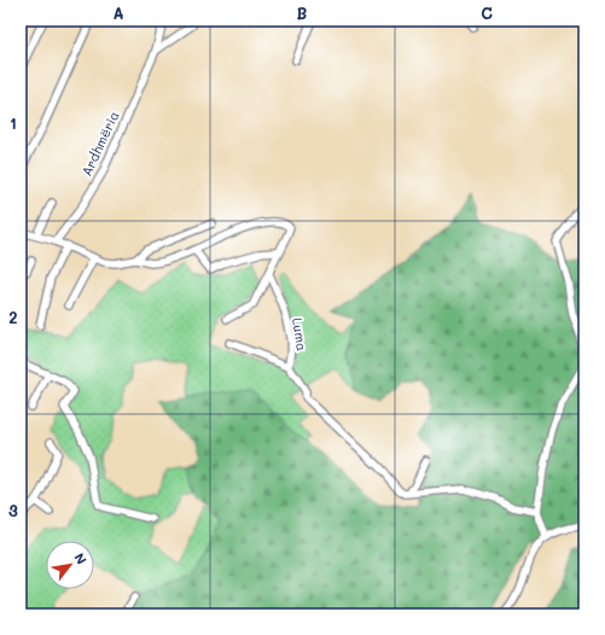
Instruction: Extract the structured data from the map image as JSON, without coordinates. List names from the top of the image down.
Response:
{
  "streets": {
    "street": ["Ardhmëria", "Luma"]
  },
  "north": "top right",
  "grid": {
    "columns": ["A", "B", "C"],
    "rows": ["1", "2", "3"]
  }
}
